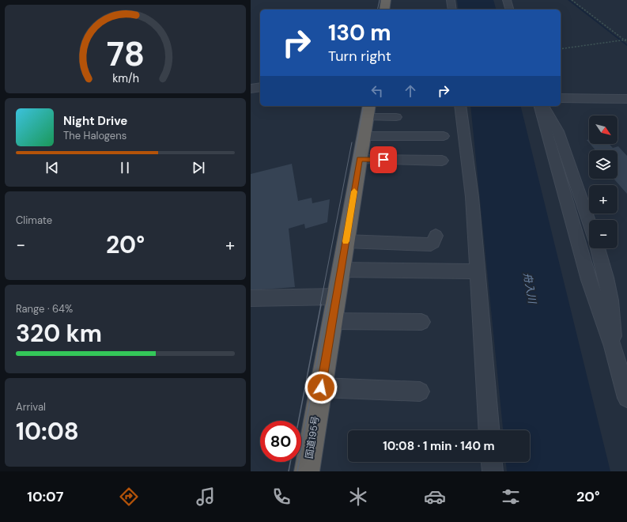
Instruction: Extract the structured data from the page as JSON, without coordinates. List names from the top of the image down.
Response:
{
  "streets": {
    "highway": ["国道195号"]
  },
  "water": ["舟入川"],
  "north": "bottom right",
  "page": {
    "turn": ["130 m", "Turn right"],
    "song": ["Night Drive", "The Halogens"],
    "map_buttons": ["+", "−"],
    "tile": [
      "Climate",
      ["Range · 64%", "320 km"],
      ["Arrival", "10:08"]
    ],
    "heat": ["−", "20°", "+"],
    "limit": "80",
    "trip": "10:08 · 1 min · 140 m",
    "tabs": ["10:07", "20°"],
    "gauge": ["78", "km/h"]
  }
}
